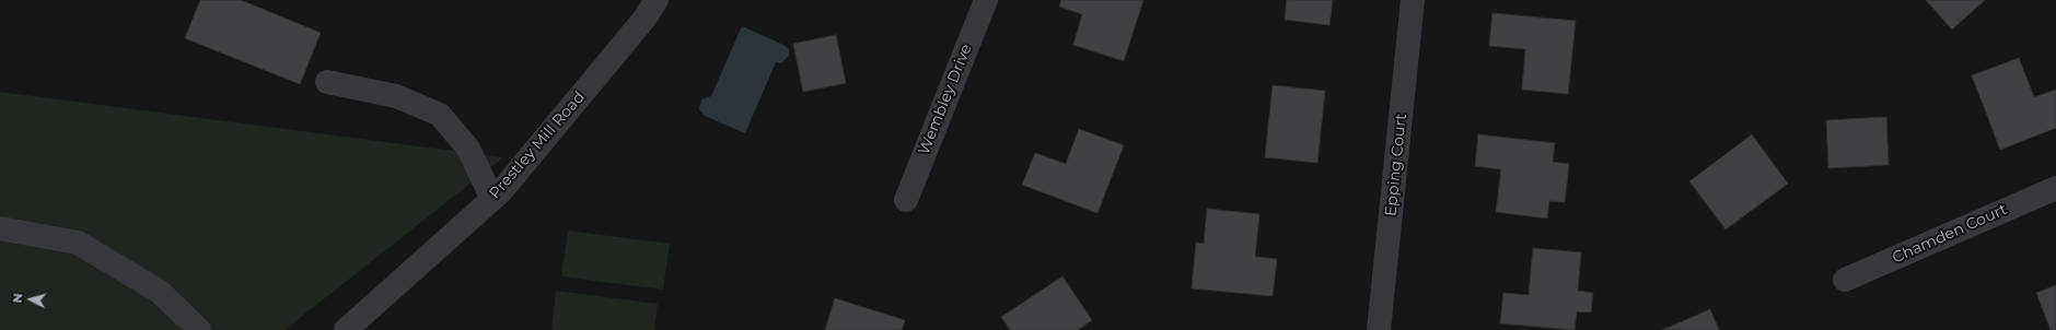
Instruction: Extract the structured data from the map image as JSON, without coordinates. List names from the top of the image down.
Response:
{
  "streets": {
    "street": [
      "Wembley Drive",
      "Prestley Mill Road",
      "Epping Court",
      "Chamden Court"
    ]
  },
  "north": "left"
}
